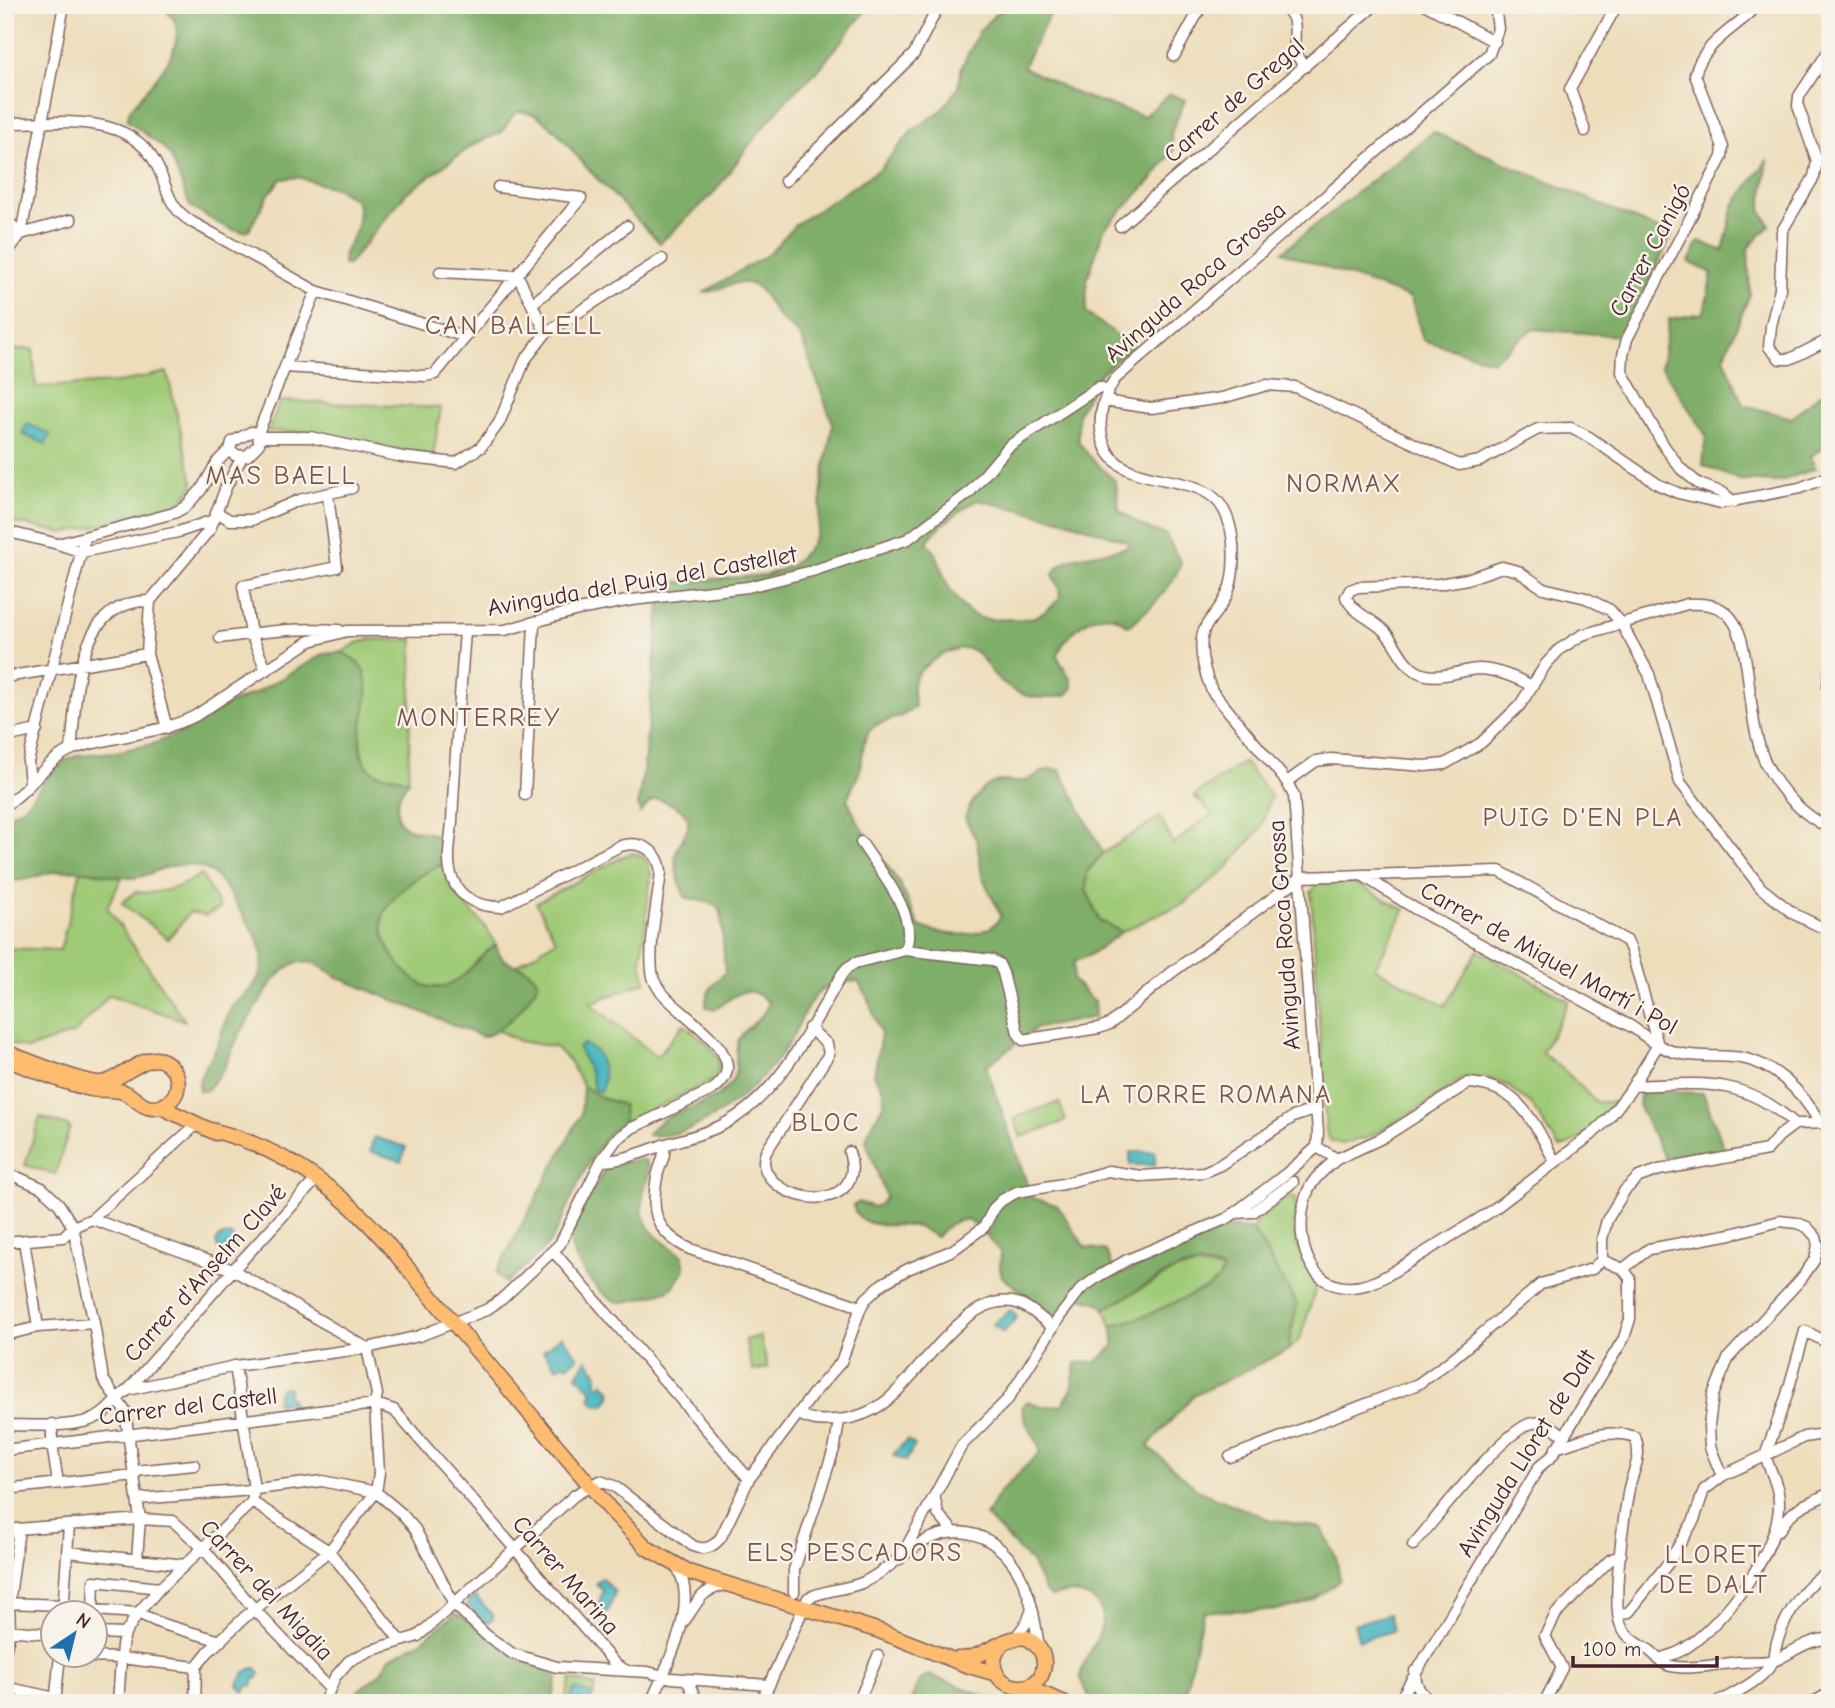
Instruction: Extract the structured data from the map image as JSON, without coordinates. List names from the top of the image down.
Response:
{
  "streets": {
    "street": [
      "Carrer de Gregal",
      "Carrer Canigó",
      "Avinguda Roca Grossa",
      "Avinguda del Puig del Castellet",
      "Carrer de Miquel Martí i Pol",
      "Carrer d'Anselm Clavé",
      "Carrer del Castell",
      "Avinguda Lloret de Dalt",
      "Carrer Marina",
      "Carrer del Migdia"
    ]
  },
  "crossings": [
    ["Avinguda Roca Grossa", "Avinguda del Puig del Castellet"],
    ["Carrer del Castell", "Carrer Marina"]
  ],
  "districts": [
    "CAN BALLELL",
    "MAS BAELL",
    "NORMAX",
    "MONTERREY",
    "PUIG D'EN PLA",
    "LA TORRE ROMANA",
    "BLOC",
    "ELS PESCADORS",
    "LLORET DE DALT"
  ],
  "scale_bar": "100 m",
  "north": "top right"
}
